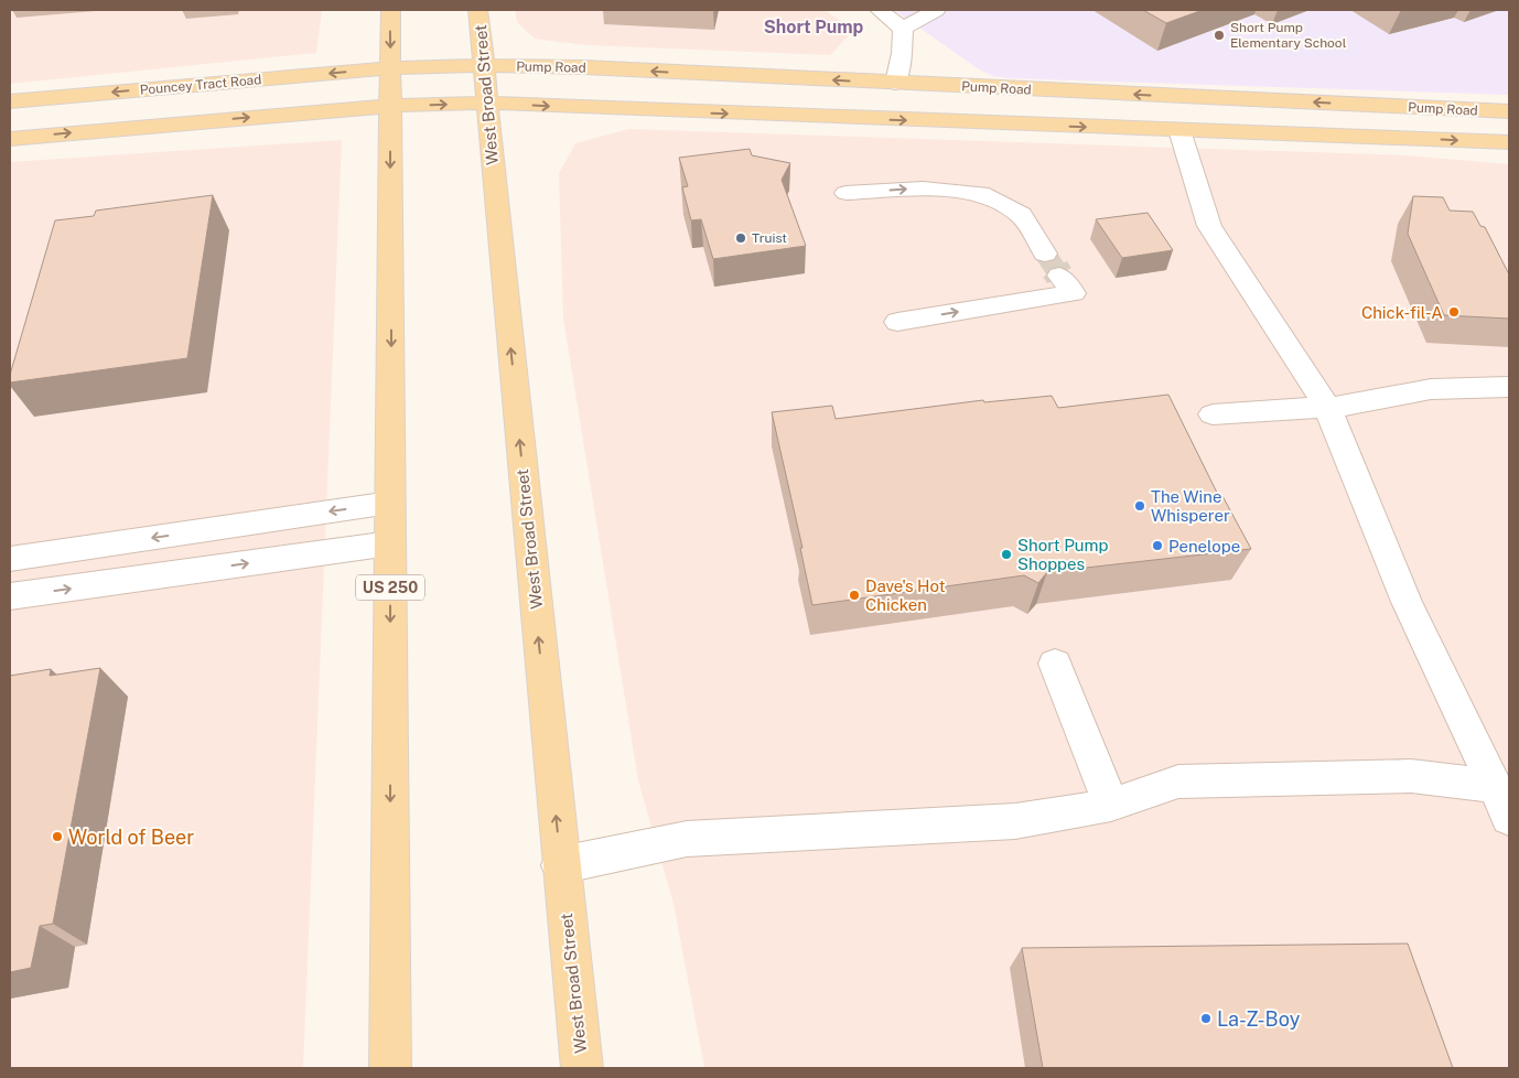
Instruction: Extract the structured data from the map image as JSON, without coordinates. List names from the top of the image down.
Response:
{
  "streets": {
    "main road": [
      "Pump Road",
      "Pouncey Tract Road",
      "West Broad Street",
      "US 250"
    ]
  },
  "crossings": [
    ["Pump Road", "Pouncey Tract Road"],
    ["Pump Road", "West Broad Street"],
    ["Pump Road", "US 250"],
    ["Pouncey Tract Road", "US 250"]
  ],
  "districts": ["Short Pump"],
  "places": [
    "Short Pump Elementary School",
    "Truist",
    "Chick-fil-A",
    "The Wine Whisperer",
    "Penelope",
    "Short Pump Shoppes",
    "Dave's Hot Chicken",
    "World of Beer",
    "La-Z-Boy"
  ]
}
